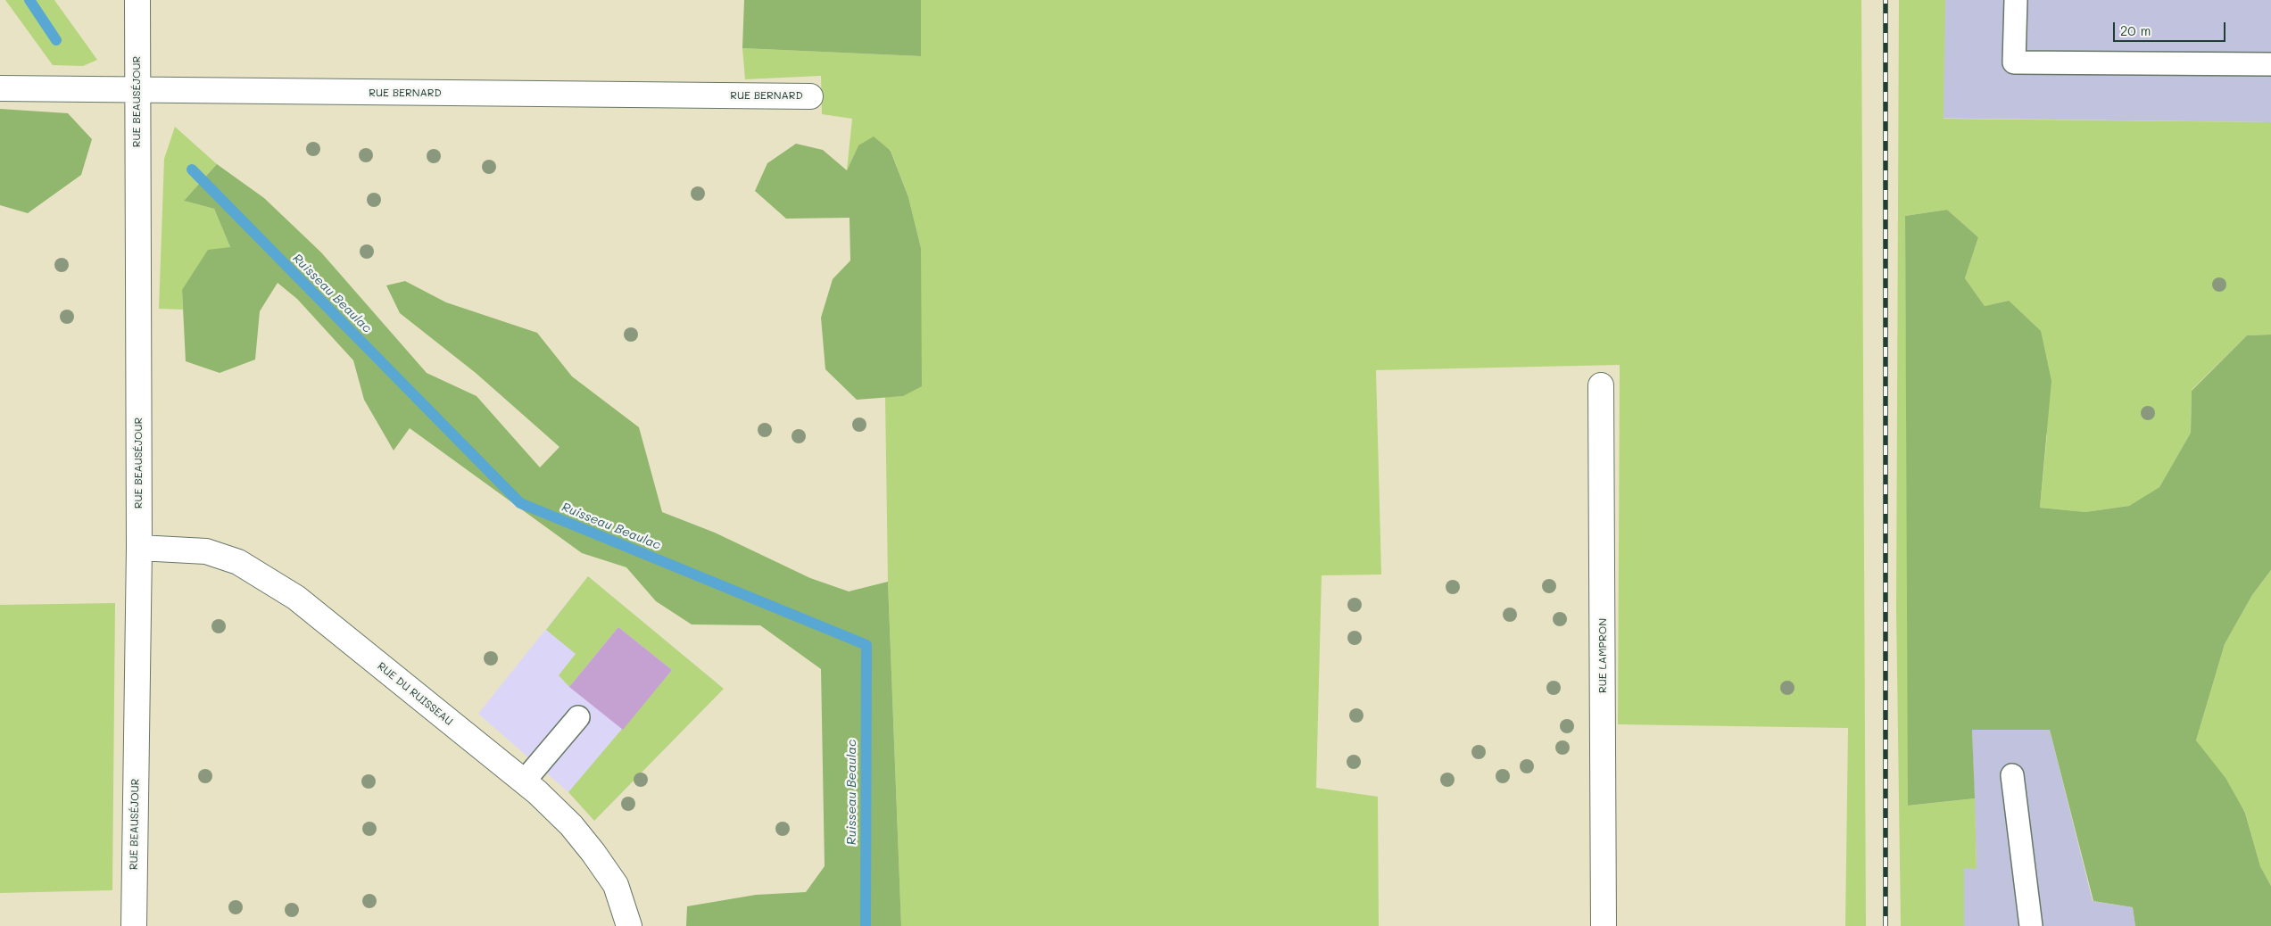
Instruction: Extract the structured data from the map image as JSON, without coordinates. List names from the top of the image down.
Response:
{
  "streets": {
    "street": [
      "RUE BERNARD",
      "RUE BEAUSÉJOUR",
      "RUE LAMPRON",
      "RUE DU RUISSEAU"
    ]
  },
  "crossings": [
    ["RUE BERNARD", "RUE BEAUSÉJOUR"],
    ["RUE BEAUSÉJOUR", "RUE DU RUISSEAU"]
  ],
  "water": ["Ruisseau Beaulac"],
  "scale_bar": "20 m"
}
